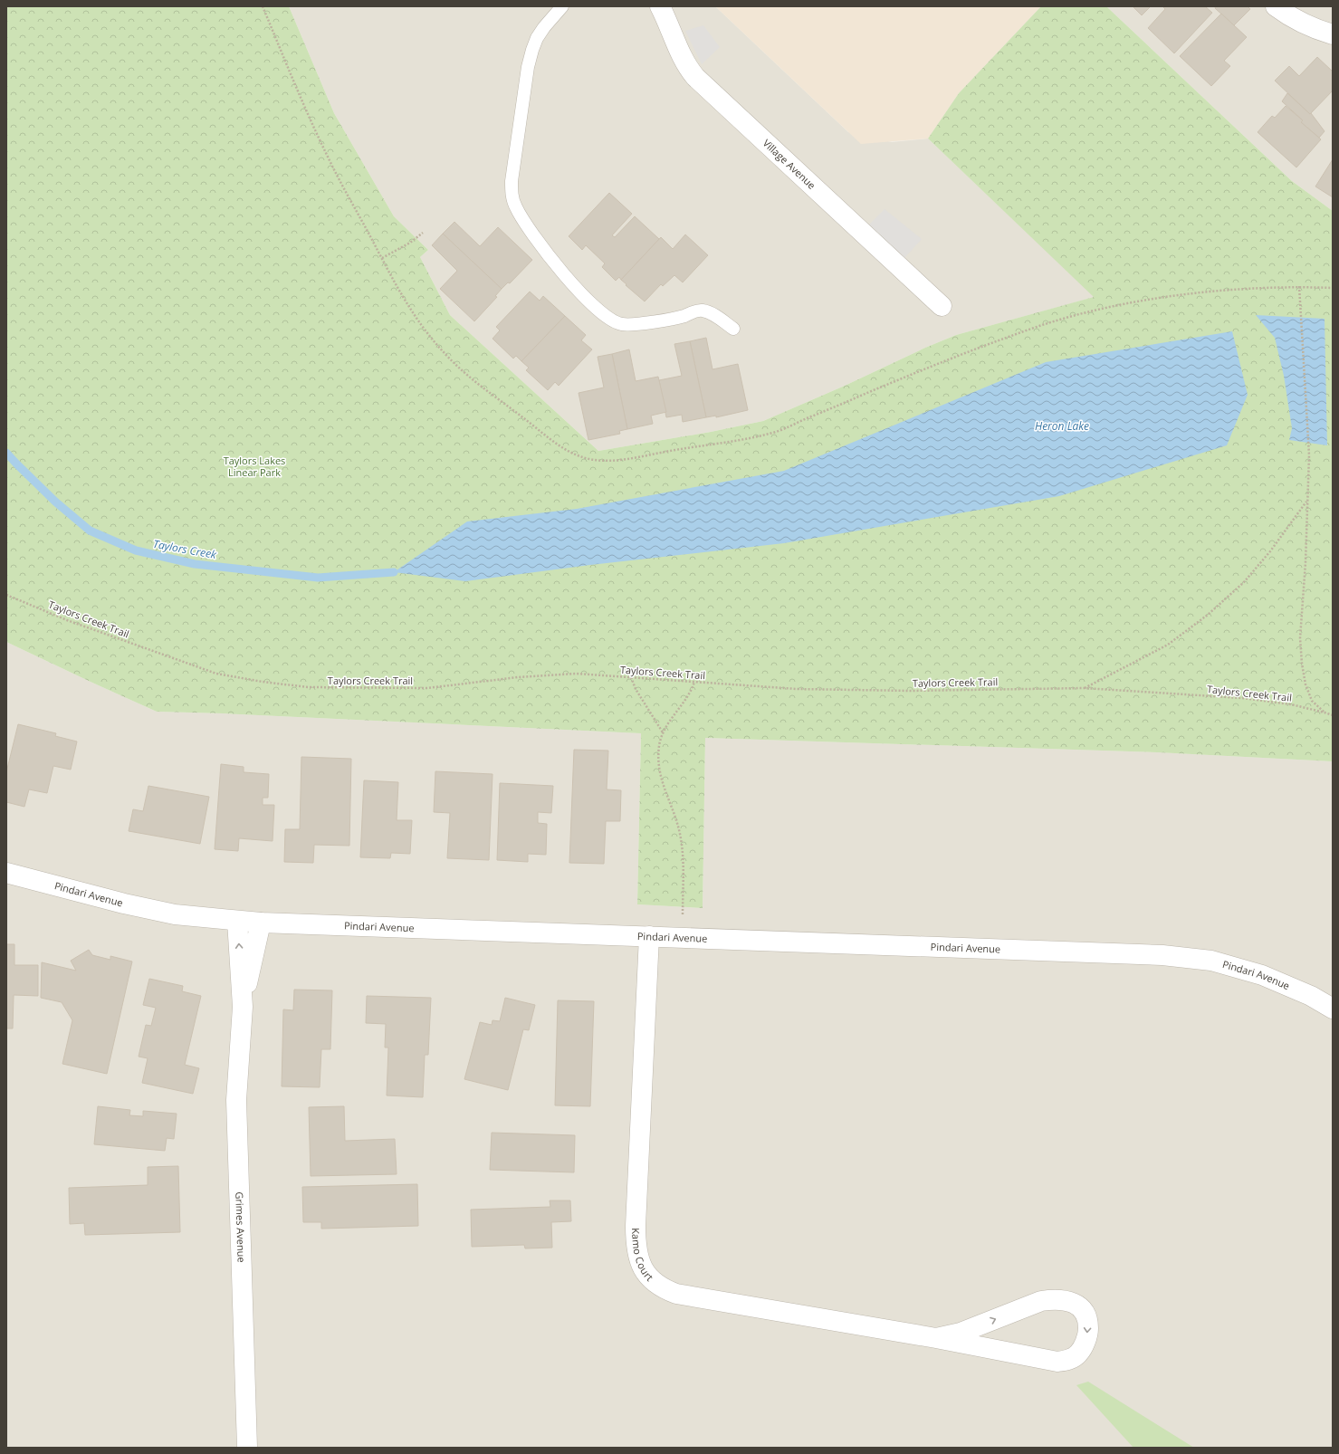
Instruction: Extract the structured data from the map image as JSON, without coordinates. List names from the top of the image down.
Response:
{
  "streets": {
    "street": [
      "Village Avenue",
      "Pindari Avenue",
      "Grimes Avenue",
      "Kamo Court"
    ],
    "path": ["Taylors Creek Trail"]
  },
  "crossings": [
    ["Pindari Avenue", "Grimes Avenue"],
    ["Pindari Avenue", "Kamo Court"]
  ],
  "water": ["Heron Lake", "Taylors Creek"],
  "parks": ["Taylors Lakes Linear Park"]
}
